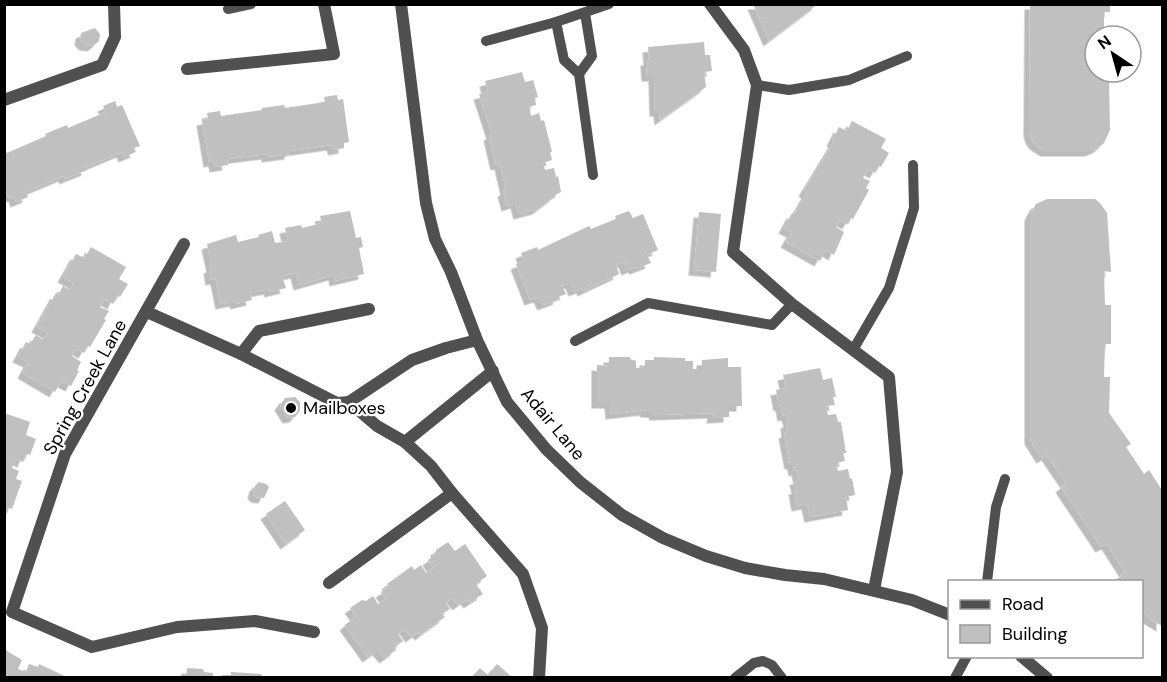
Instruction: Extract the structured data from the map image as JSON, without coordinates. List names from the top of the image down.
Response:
{
  "streets": {
    "street": ["Spring Creek Lane", "Adair Lane"]
  },
  "places": ["Mailboxes"],
  "legend": ["Road", "Building"],
  "north": "top left"
}
